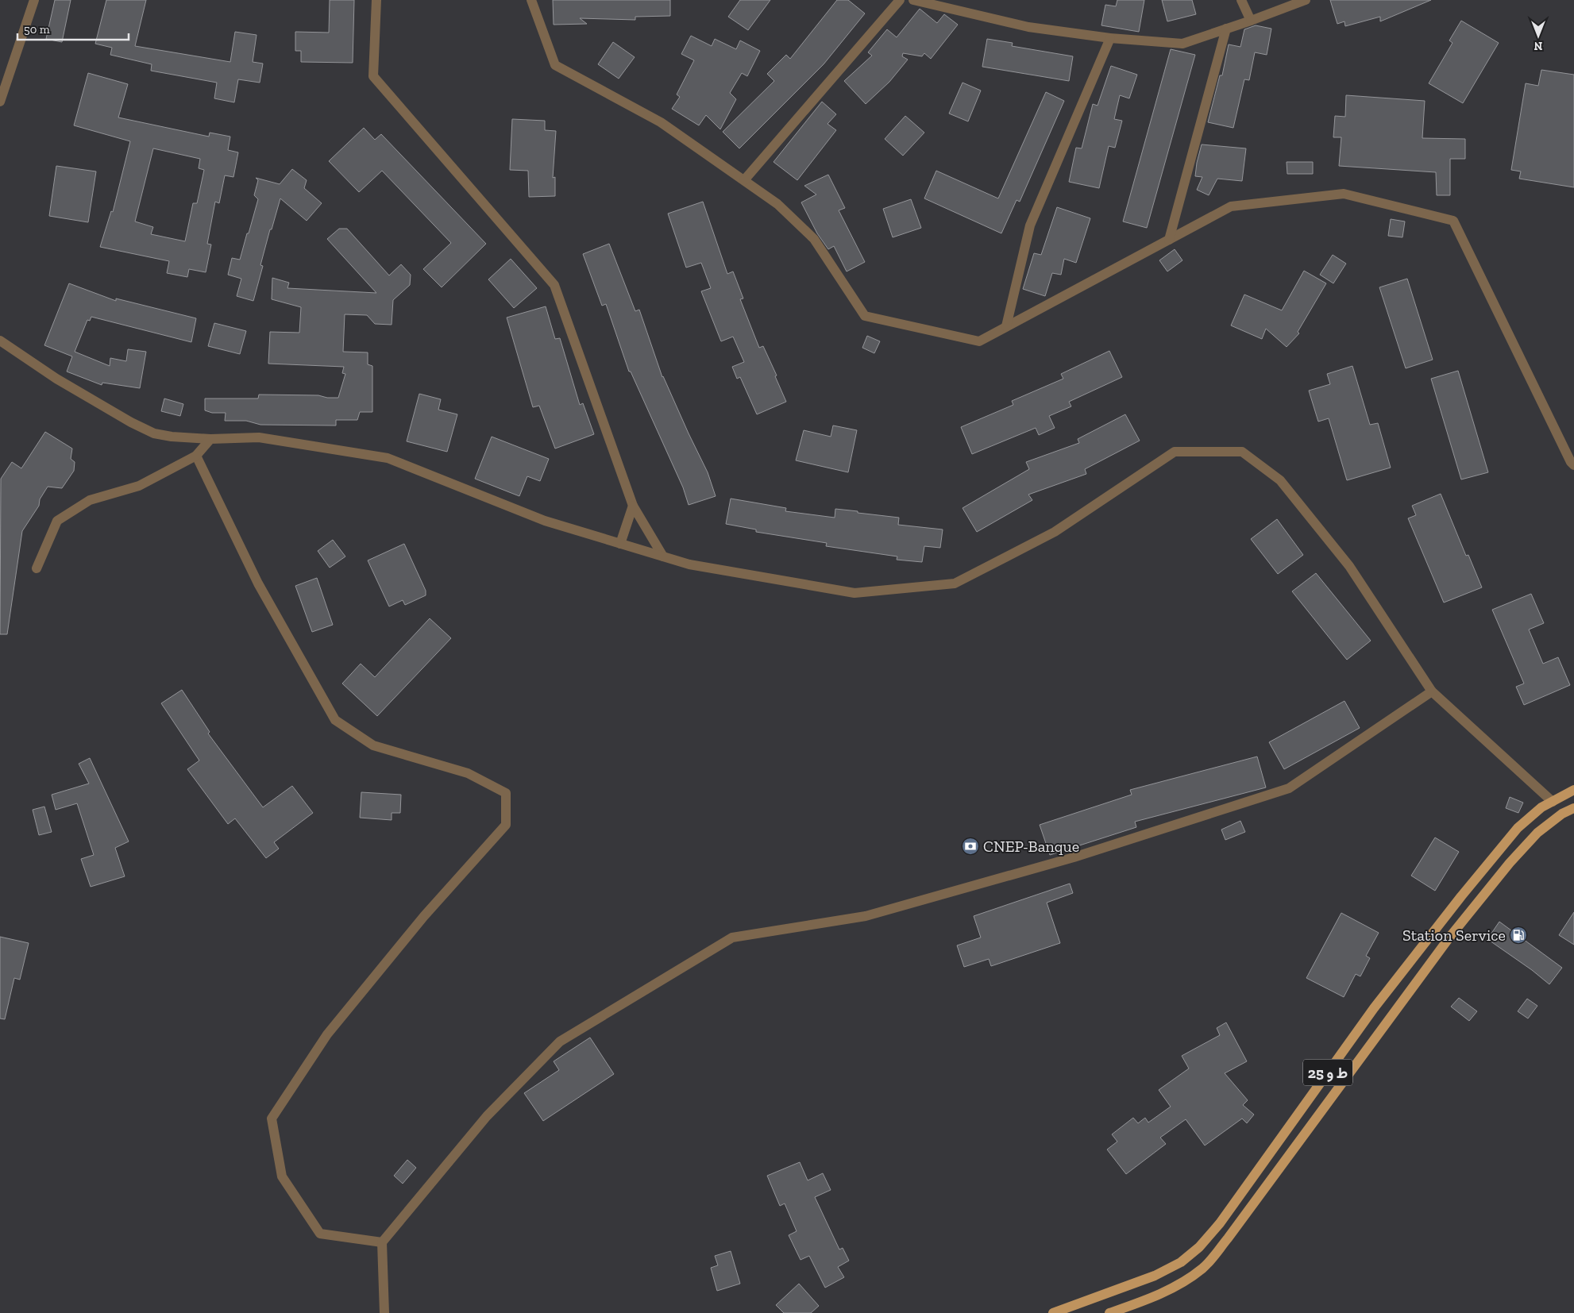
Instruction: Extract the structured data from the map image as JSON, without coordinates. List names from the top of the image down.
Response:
{
  "streets": {
    "main road": ["ط و 25"]
  },
  "places": {
    "bank": ["CNEP-Banque"],
    "fuel station": ["Station Service"]
  },
  "scale_bar": "50 m",
  "north": "bottom"
}
